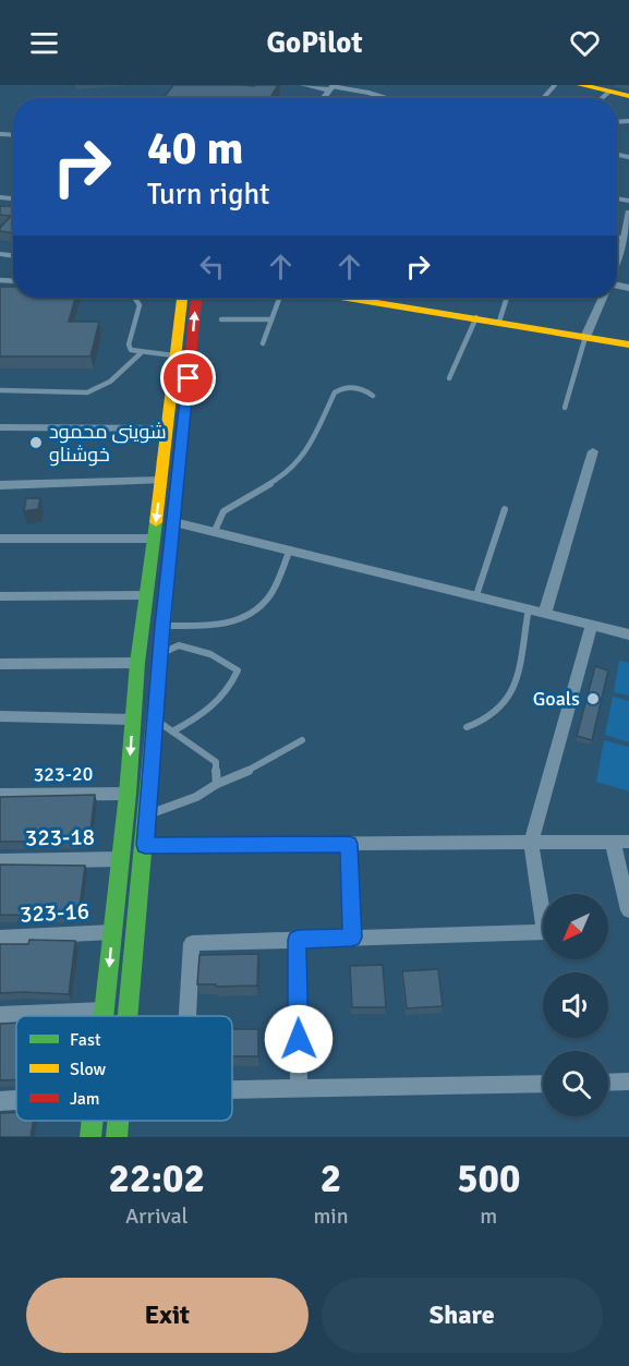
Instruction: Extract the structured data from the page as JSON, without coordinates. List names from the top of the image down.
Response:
{
  "streets": {
    "street": ["323-20", "323-18", "323-16"]
  },
  "places": ["شوينى محمود خوشناو", "Goals"],
  "legend": ["Fast", "Slow", "Jam"],
  "north": "bottom left",
  "page": {
    "header": "GoPilot",
    "turn": ["40 m", "Turn right"],
    "eta": [
      "22:02",
      "Arrival",
      "2",
      "min",
      "500",
      "m"
    ],
    "buttons": ["Exit", "Share"]
  }
}
